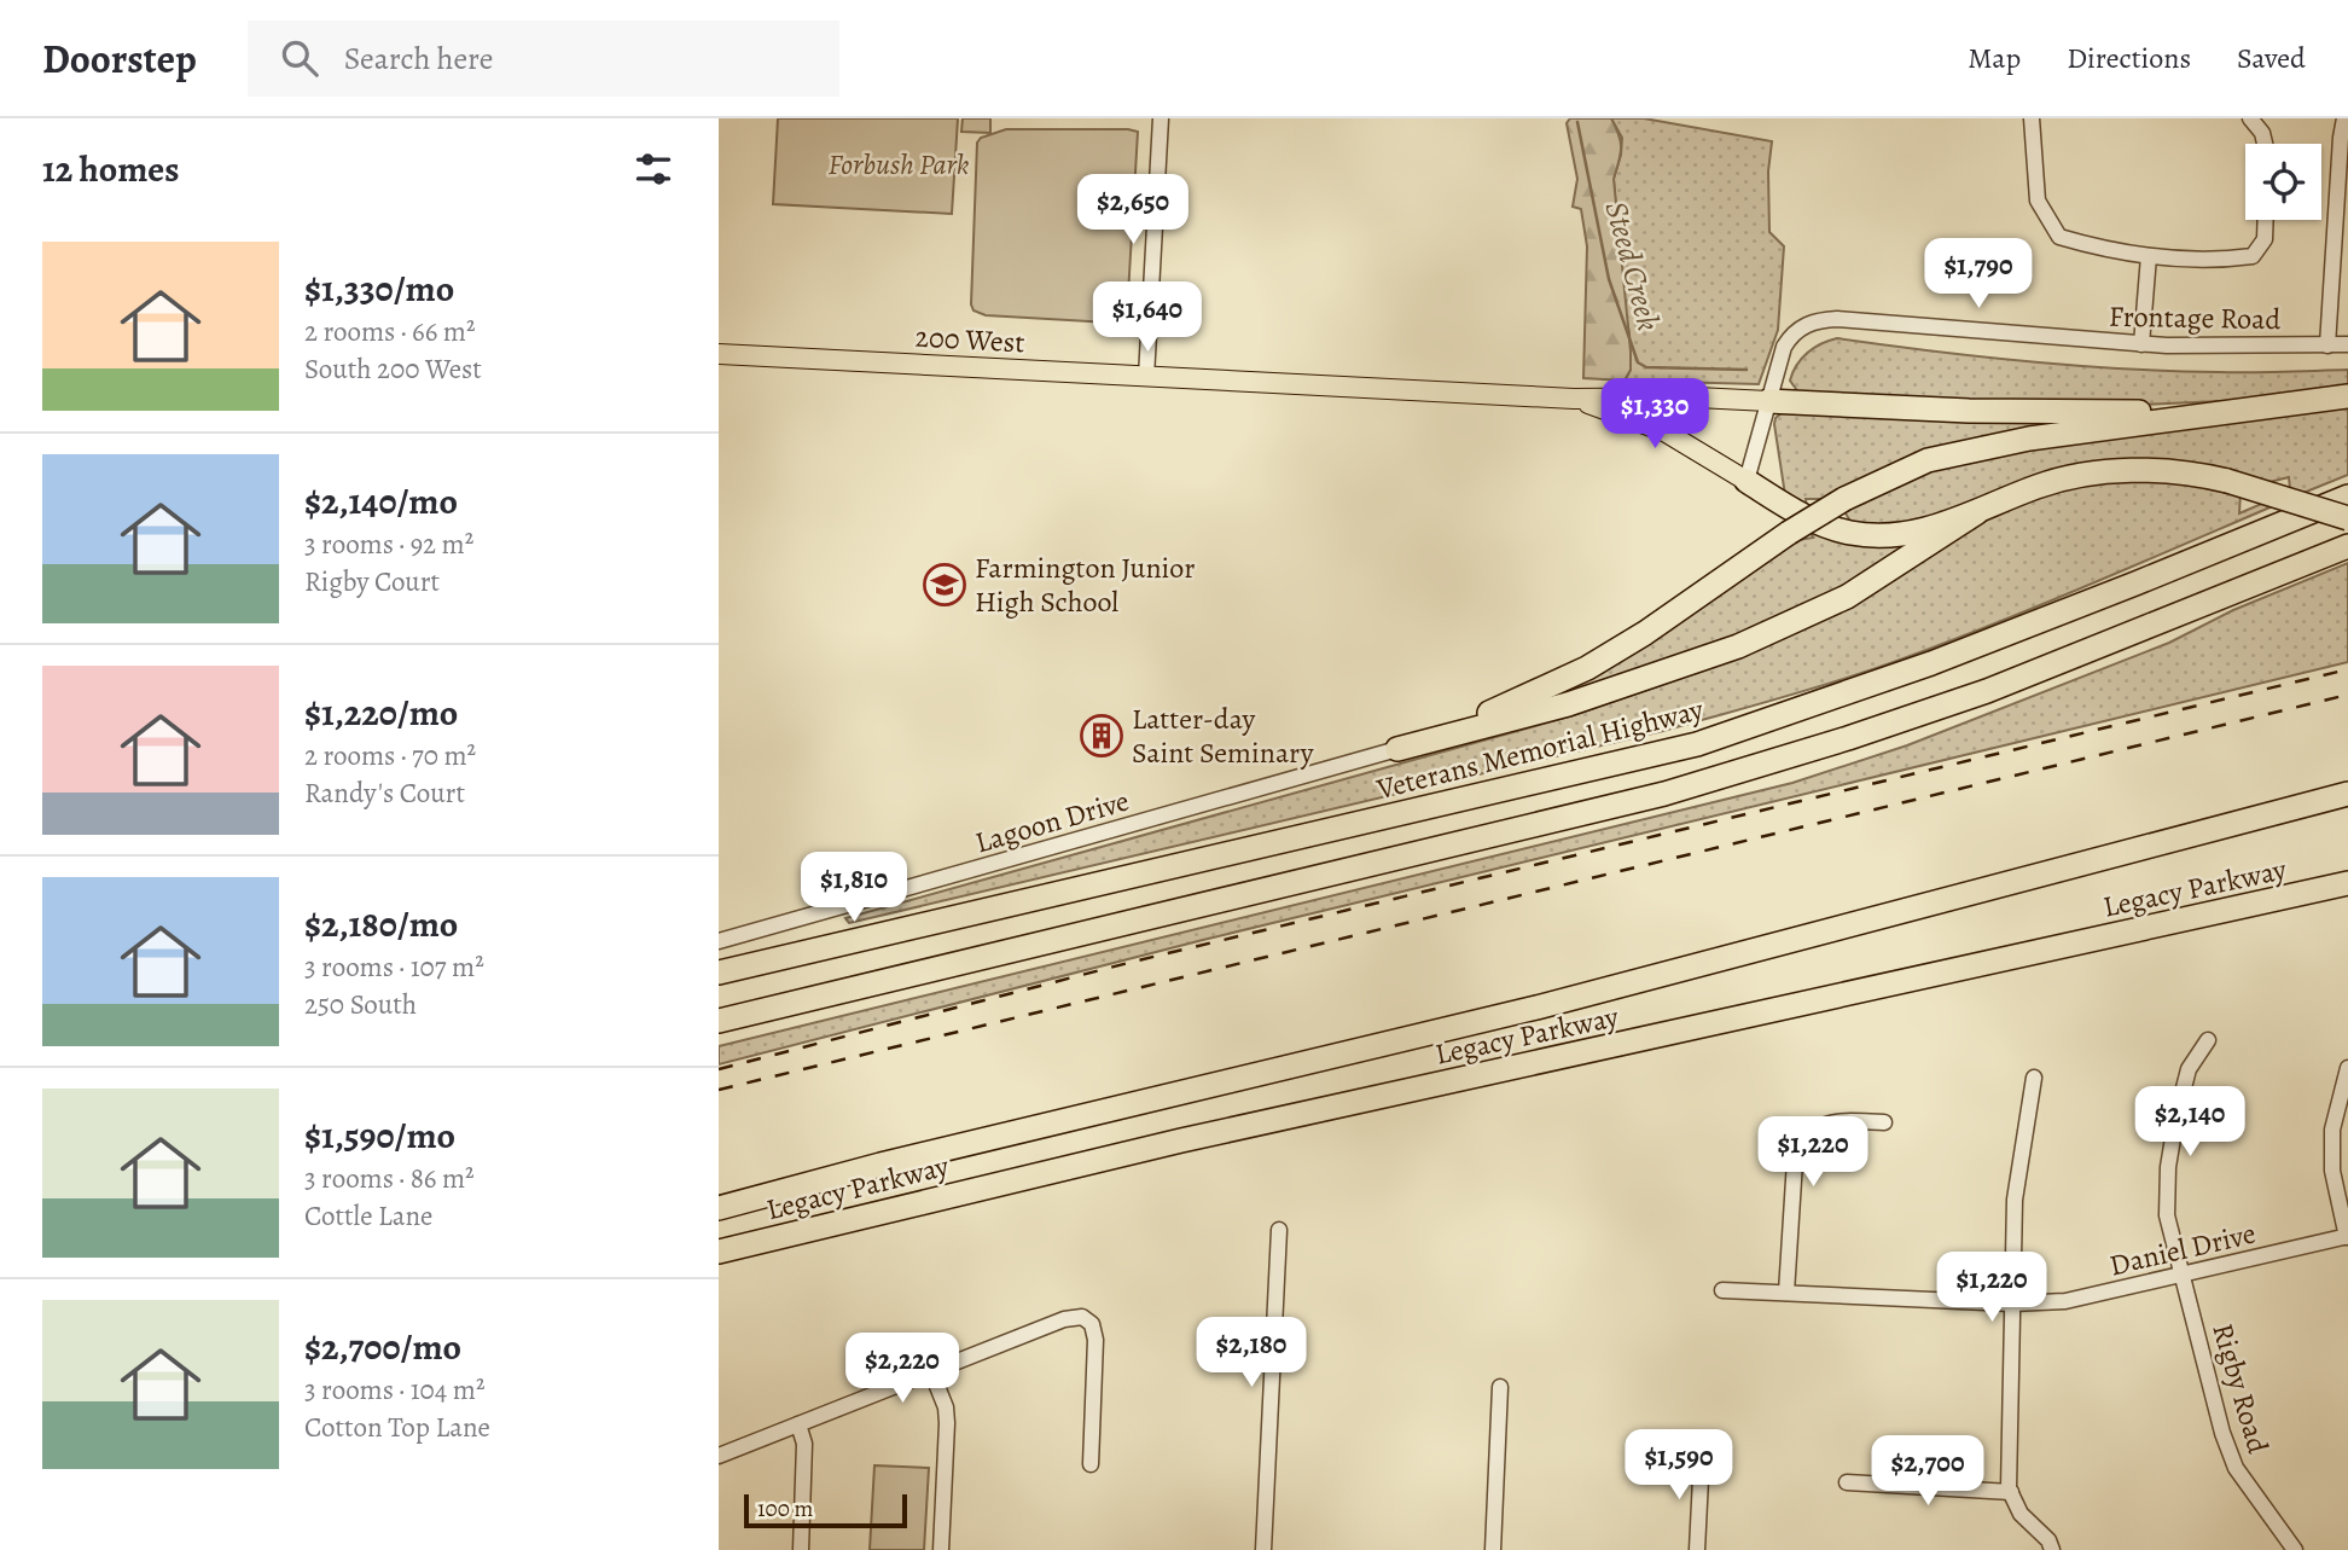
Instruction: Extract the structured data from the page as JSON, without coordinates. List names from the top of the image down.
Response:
{
  "streets": {
    "highway": ["Veterans Memorial Highway", "Legacy Parkway"],
    "main road": ["200 West"],
    "street": [
      "Frontage Road",
      "Lagoon Drive",
      "Daniel Drive",
      "Rigby Road"
    ]
  },
  "crossings": [
    ["Daniel Drive", "Rigby Road"]
  ],
  "water": ["Steed Creek"],
  "parks": ["Forbush Park"],
  "places": {
    "school or university": ["Farmington Junior High School"],
    "building": ["Latter-day Saint Seminary"]
  },
  "scale_bar": "100 m",
  "page": {
    "header": "Doorstep",
    "search": "Search here",
    "nav": ["Map", "Directions", "Saved"],
    "heading": "12 homes",
    "price": [
      "$2,650",
      "$1,790",
      "$1,640",
      "$1,330",
      "$1,810",
      "$2,140",
      "$1,220",
      "$1,220",
      "$2,180",
      "$2,220",
      "$1,590",
      "$2,700"
    ],
    "list": [
      {
        "name": "$1,330/mo",
        "note": "2 rooms · 66 m² · South 200 West"
      },
      {
        "name": "$2,140/mo",
        "note": "3 rooms · 92 m² · Rigby Court"
      },
      {
        "name": "$1,220/mo",
        "note": "2 rooms · 70 m² · Randy's Court"
      },
      {
        "name": "$2,180/mo",
        "note": "3 rooms · 107 m² · 250 South"
      },
      {
        "name": "$1,590/mo",
        "note": "3 rooms · 86 m² · Cottle Lane"
      },
      {
        "name": "$2,700/mo",
        "note": "3 rooms · 104 m² · Cotton Top Lane"
      }
    ],
    "scale": "100 m"
  }
}
